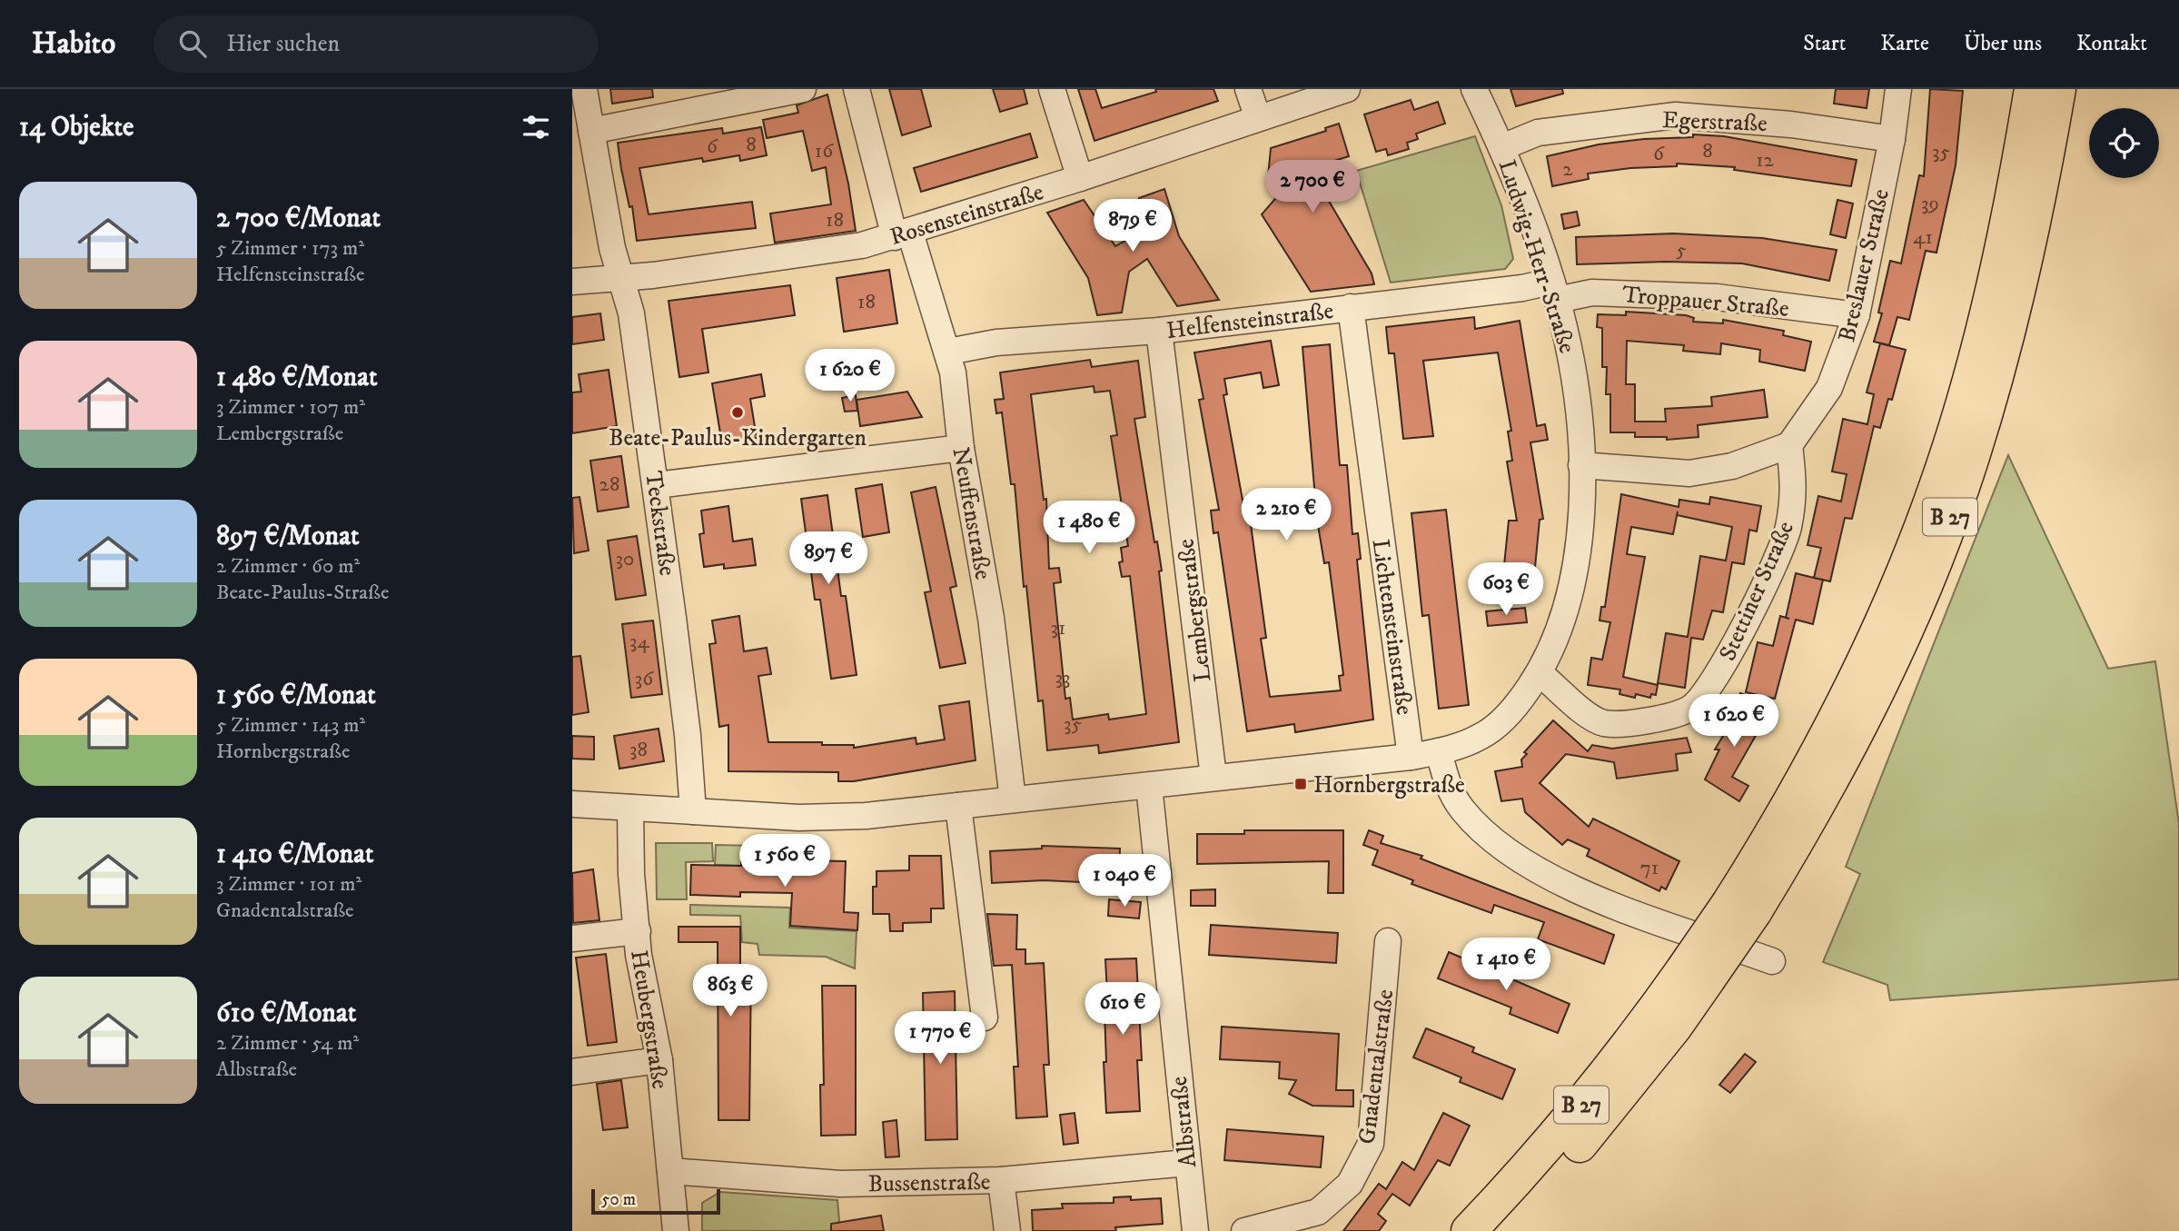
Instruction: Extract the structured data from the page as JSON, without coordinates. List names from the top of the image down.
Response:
{
  "streets": {
    "highway": ["B 27"],
    "street": [
      "Egerstraße",
      "Rosensteinstraße",
      "Ludwig-Herr-Straße",
      "Breslauer Straße",
      "Troppauer Straße",
      "Helfensteinstraße",
      "Neuffenstraße",
      "Teckstraße",
      "Stettiner Straße",
      "Lembergstraße",
      "Lichtensteinstraße",
      "Heubergstraße",
      "Gnadentalstraße",
      "Albstraße",
      "Bussenstraße"
    ]
  },
  "crossings": [
    ["Egerstraße", "Ludwig-Herr-Straße"],
    ["Egerstraße", "Breslauer Straße"],
    ["Rosensteinstraße", "Neuffenstraße"],
    ["Rosensteinstraße", "Teckstraße"],
    ["Ludwig-Herr-Straße", "Troppauer Straße"],
    ["Ludwig-Herr-Straße", "Helfensteinstraße"],
    ["Ludwig-Herr-Straße", "Stettiner Straße"],
    ["Breslauer Straße", "Troppauer Straße"],
    ["Breslauer Straße", "Stettiner Straße"],
    ["Troppauer Straße", "Helfensteinstraße"],
    ["Helfensteinstraße", "Neuffenstraße"],
    ["Helfensteinstraße", "Lembergstraße"],
    ["Helfensteinstraße", "Lichtensteinstraße"],
    ["Heubergstraße", "Bussenstraße"],
    ["Albstraße", "Bussenstraße"]
  ],
  "places": {
    "other": ["Beate-Paulus-Kindergarten"],
    "transit": ["Hornbergstraße"]
  },
  "house_numbers": [
    "8",
    "6",
    "16",
    "8",
    "35",
    "6",
    "12",
    "2",
    "39",
    "18",
    "41",
    "5",
    "18",
    "28",
    "30",
    "31",
    "34",
    "33",
    "36",
    "35",
    "38",
    "71"
  ],
  "scale_bar": "50 m",
  "page": {
    "header": "Habito",
    "search": "Hier suchen",
    "nav": [
      "Start",
      "Karte",
      "Über uns",
      "Kontakt"
    ],
    "heading": "14 Objekte",
    "price": [
      "2 700 €",
      "879 €",
      "1 620 €",
      "2 210 €",
      "1 480 €",
      "897 €",
      "603 €",
      "1 620 €",
      "1 560 €",
      "1 040 €",
      "1 410 €",
      "863 €",
      "610 €",
      "1 770 €"
    ],
    "list": [
      {
        "name": "2 700 €/Monat",
        "note": "5 Zimmer · 173 m² · Helfensteinstraße"
      },
      {
        "name": "1 480 €/Monat",
        "note": "3 Zimmer · 107 m² · Lembergstraße"
      },
      {
        "name": "897 €/Monat",
        "note": "2 Zimmer · 60 m² · Beate-Paulus-Straße"
      },
      {
        "name": "1 560 €/Monat",
        "note": "5 Zimmer · 143 m² · Hornbergstraße"
      },
      {
        "name": "1 410 €/Monat",
        "note": "3 Zimmer · 101 m² · Gnadentalstraße"
      },
      {
        "name": "610 €/Monat",
        "note": "2 Zimmer · 54 m² · Albstraße"
      }
    ],
    "scale": "50 m"
  }
}
